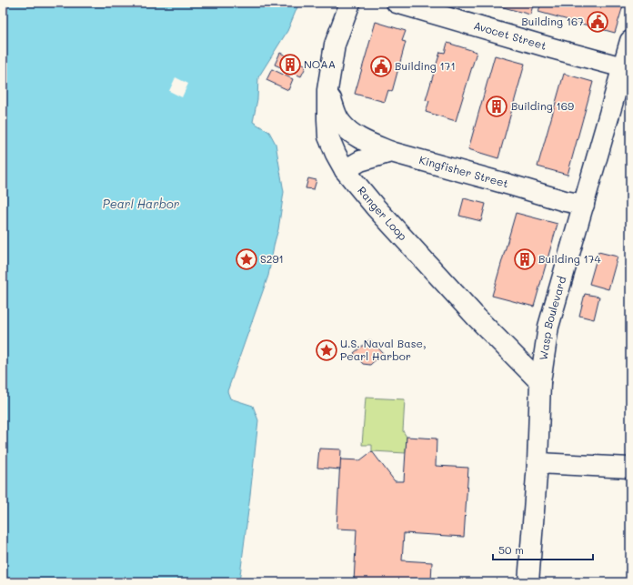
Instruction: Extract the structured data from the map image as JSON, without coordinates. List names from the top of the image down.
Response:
{
  "streets": {
    "street": [
      "Avocet Street",
      "Kingfisher Street",
      "Ranger Loop",
      "Wasp Boulevard"
    ]
  },
  "crossings": [
    ["Avocet Street", "Wasp Boulevard"],
    ["Kingfisher Street", "Ranger Loop"],
    ["Kingfisher Street", "Wasp Boulevard"],
    ["Ranger Loop", "Wasp Boulevard"]
  ],
  "water": ["Pearl Harbor"],
  "places": {
    "public building": ["Building 167", "Building 171"],
    "building": ["NOAA", "Building 169", "Building 174"],
    "place": ["S291", "U.S. Naval Base, Pearl Harbor"]
  },
  "scale_bar": "50 m"
}
